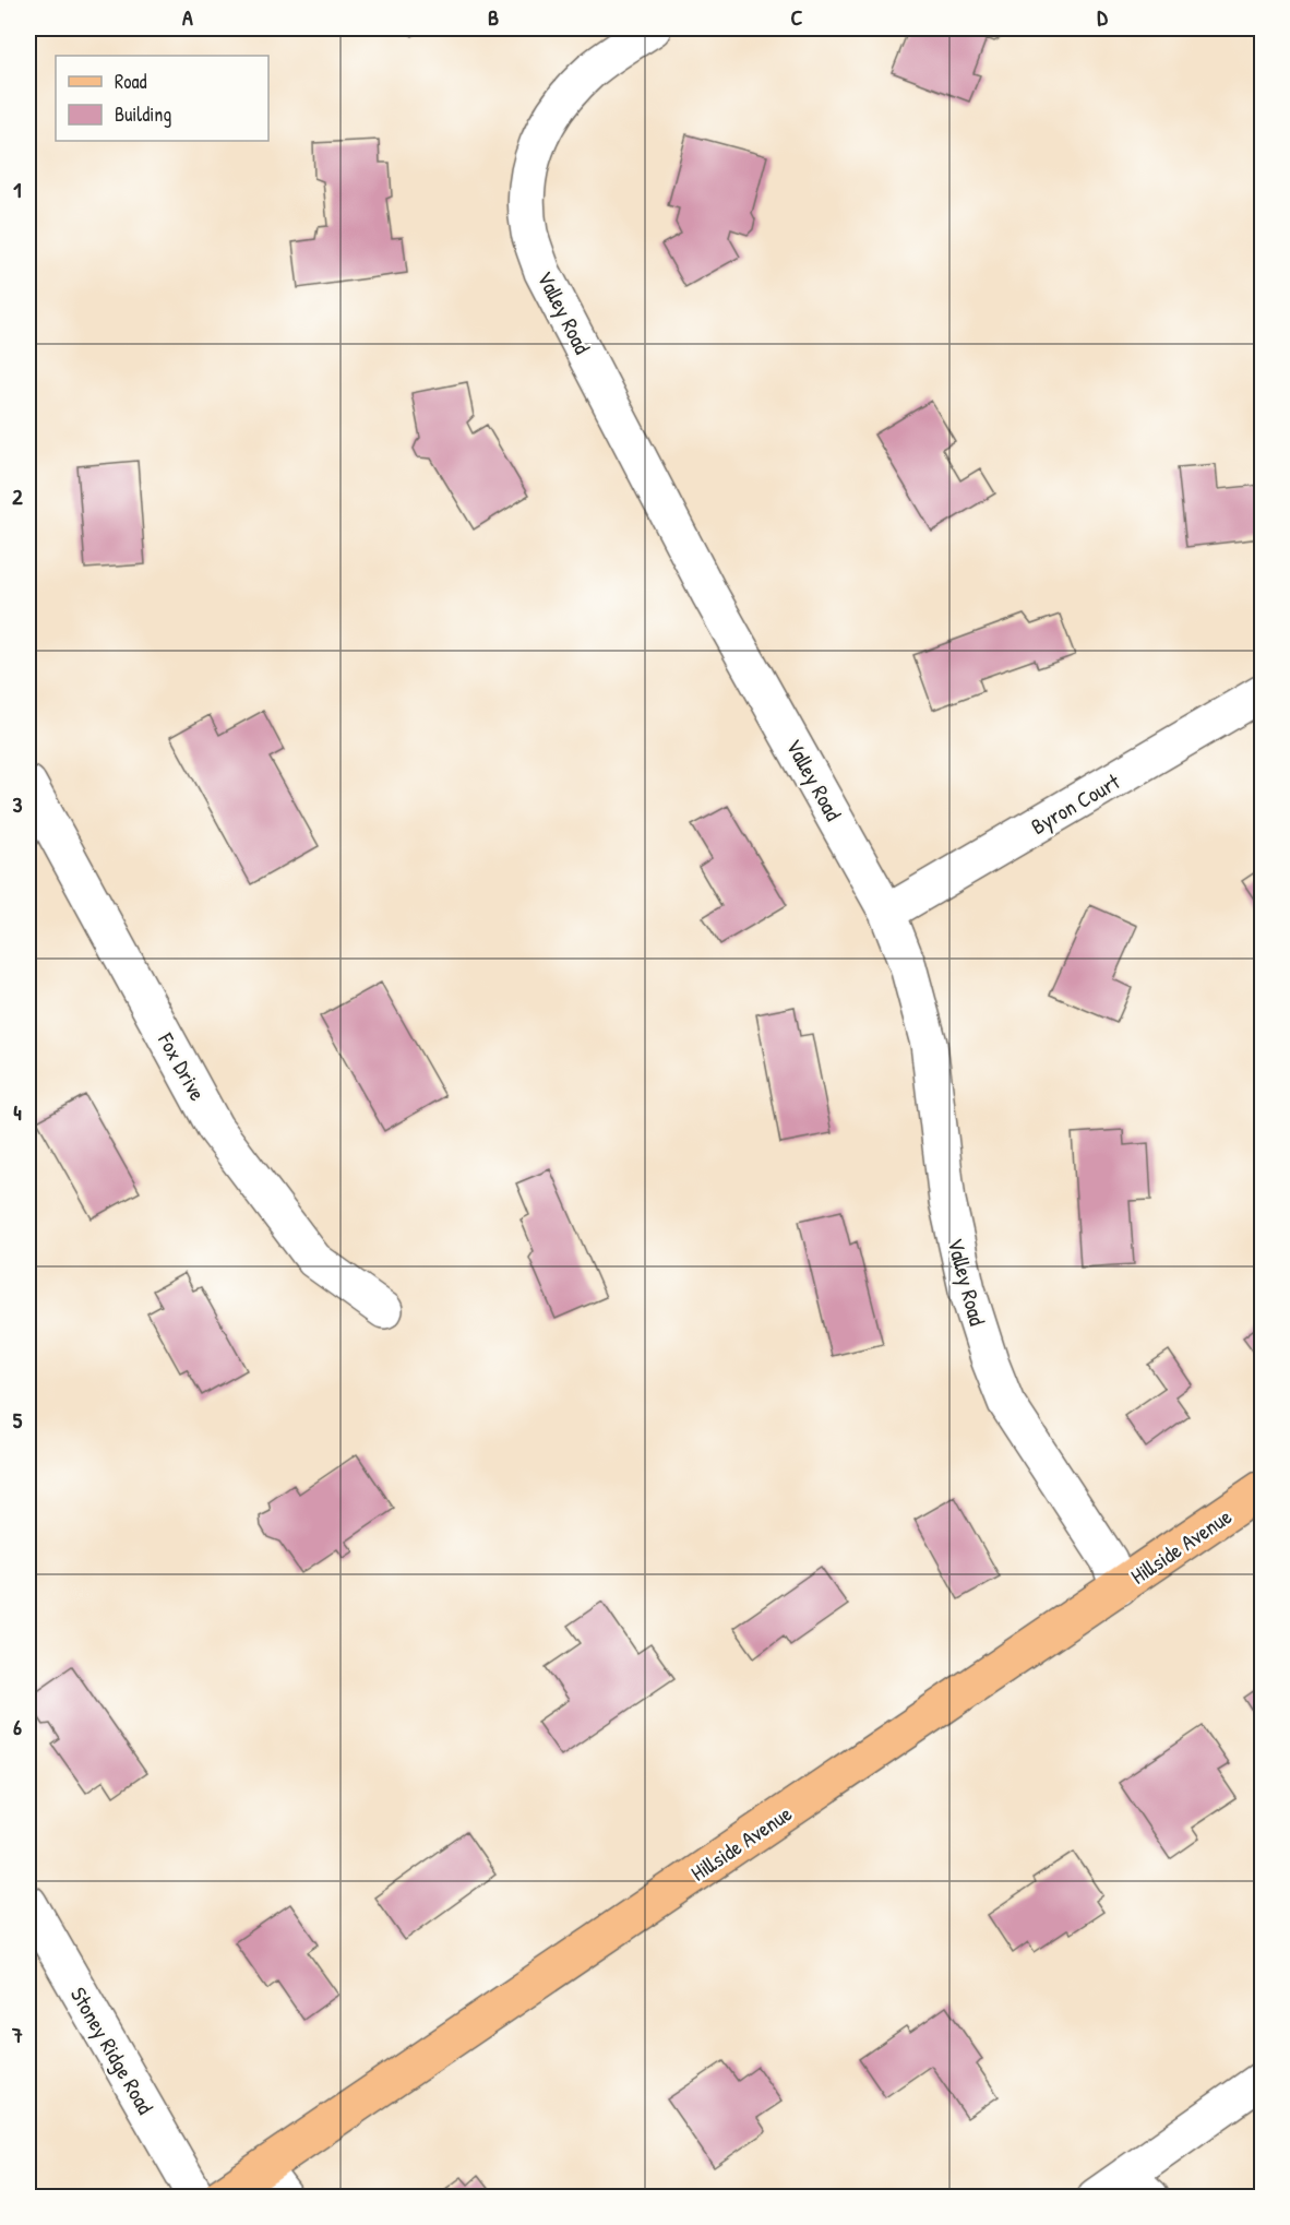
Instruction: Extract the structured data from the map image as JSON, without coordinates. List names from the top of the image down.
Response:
{
  "streets": {
    "main road": ["Hillside Avenue"],
    "street": [
      "Valley Road",
      "Byron Court",
      "Fox Drive",
      "Stoney Ridge Road"
    ]
  },
  "crossings": [
    ["Valley Road", "Byron Court"],
    ["Valley Road", "Hillside Avenue"]
  ],
  "legend": ["Road", "Building"],
  "grid": {
    "columns": [
      "A",
      "B",
      "C",
      "D"
    ],
    "rows": [
      "1",
      "2",
      "3",
      "4",
      "5",
      "6",
      "7"
    ]
  }
}
